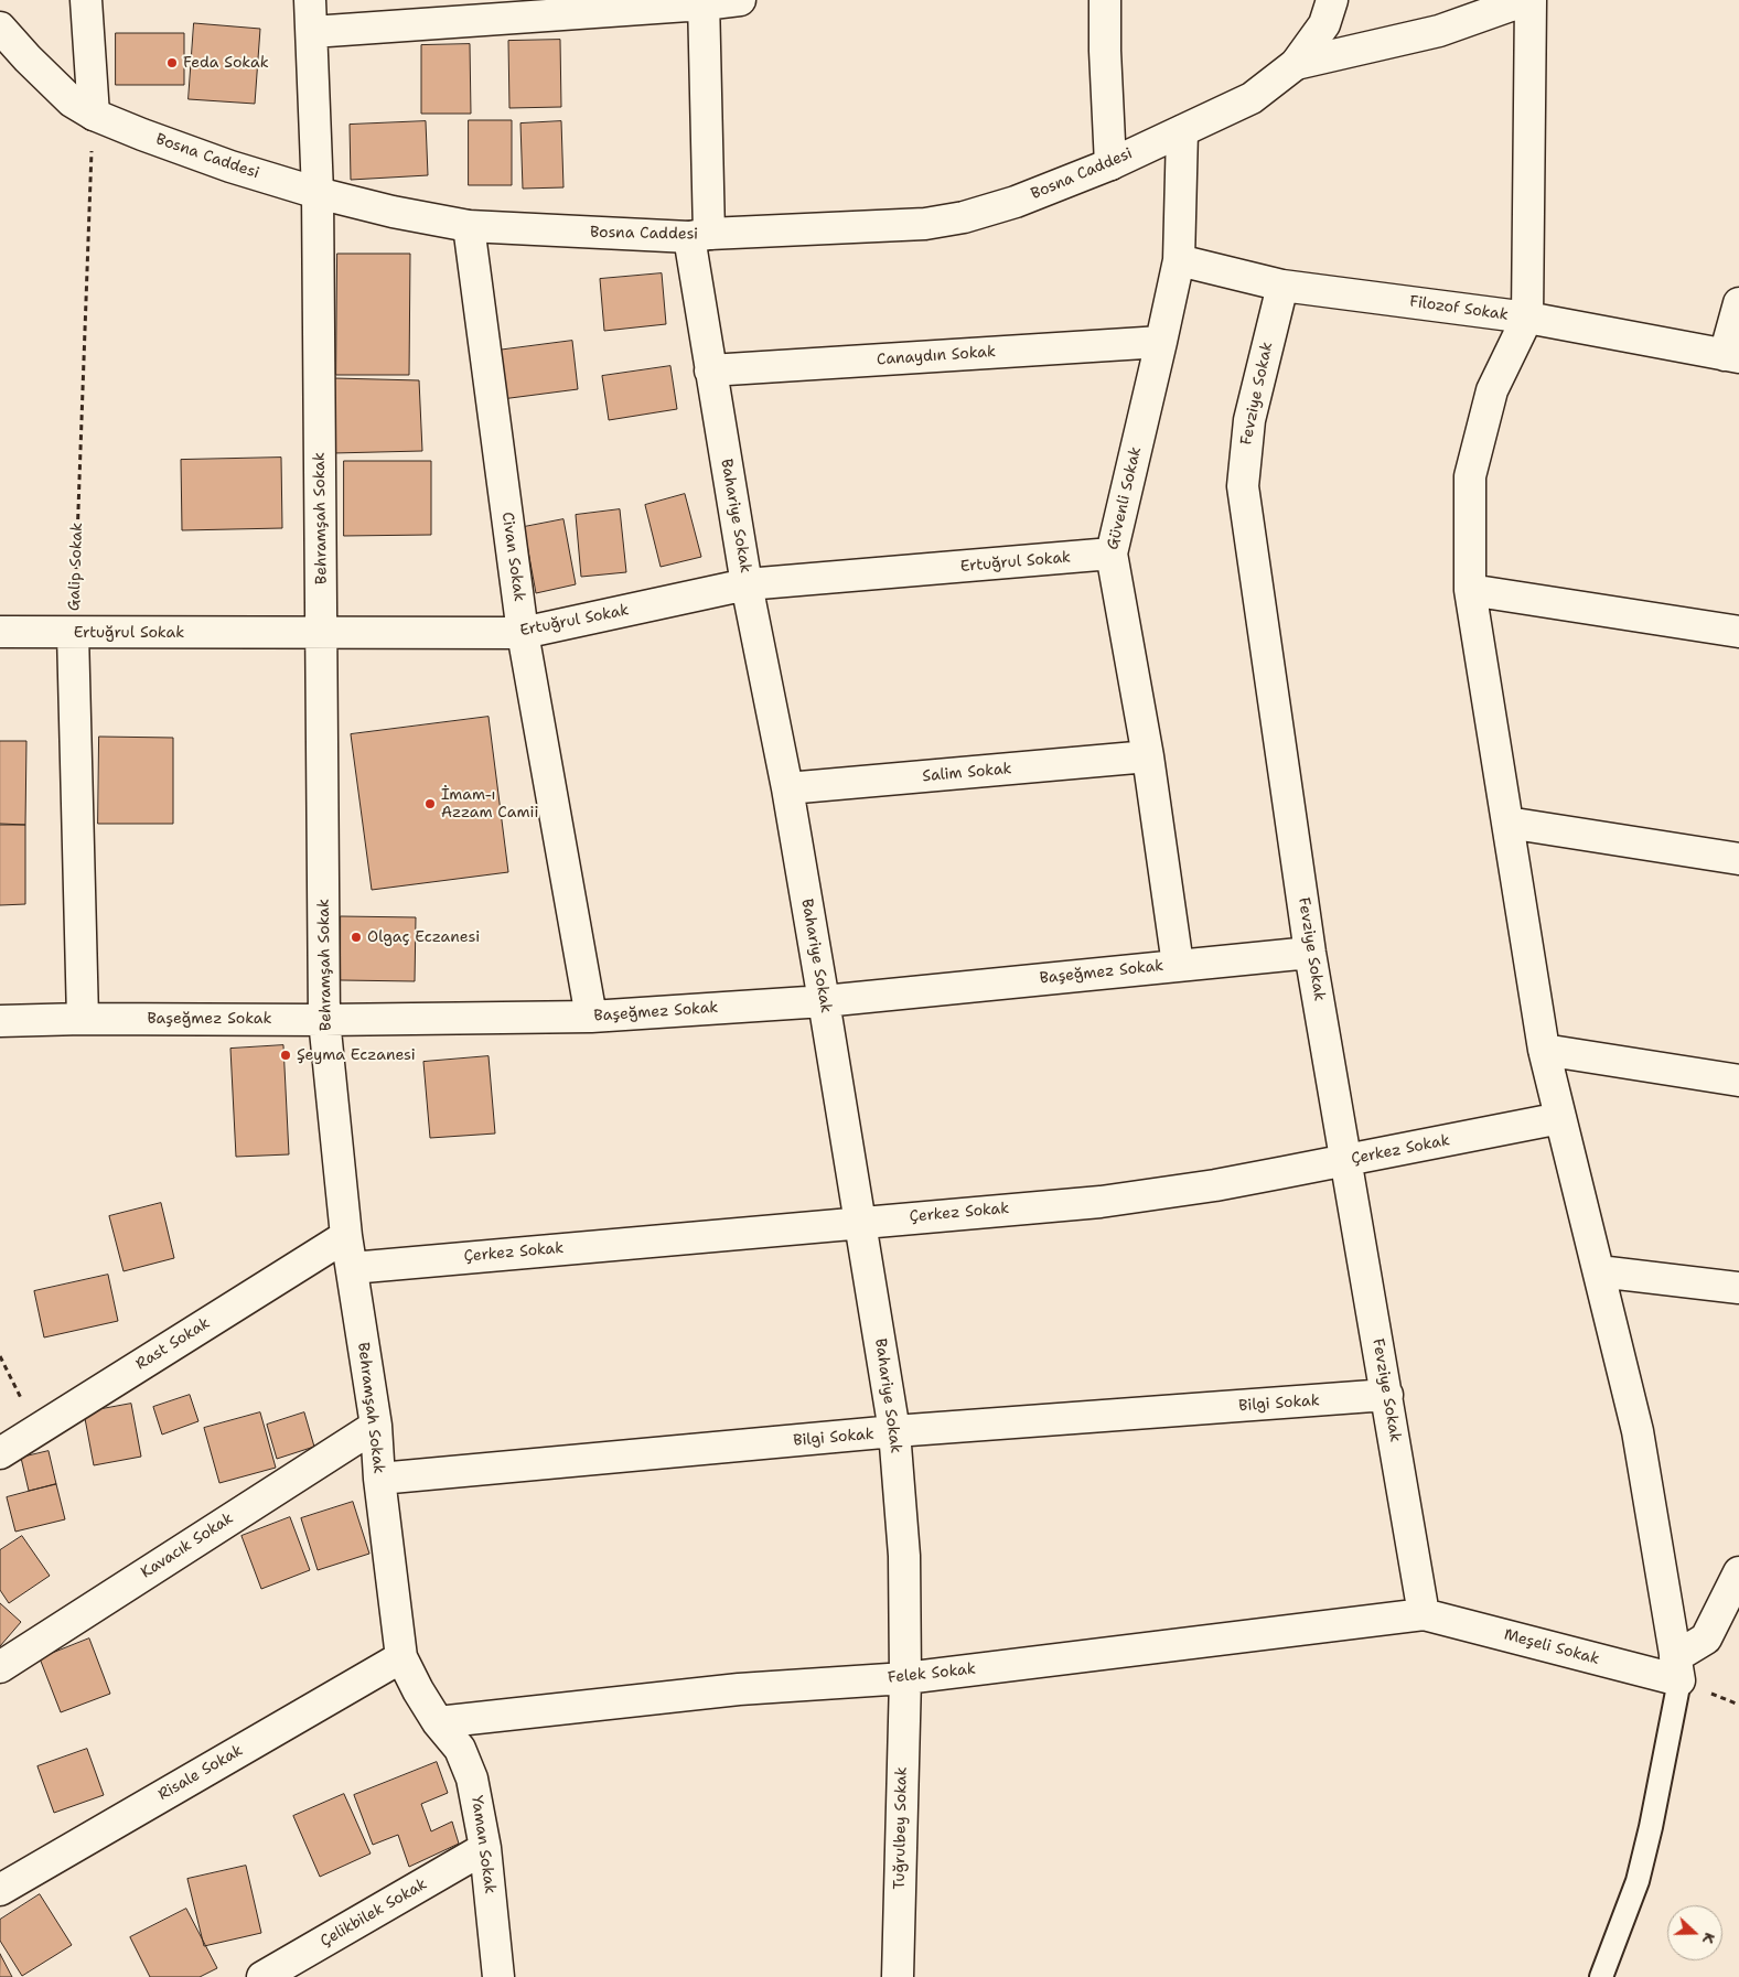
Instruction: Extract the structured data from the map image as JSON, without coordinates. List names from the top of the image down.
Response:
{
  "streets": {
    "street": [
      "Bosna Caddesi",
      "Filozof Sokak",
      "Canaydın Sokak",
      "Fevziye Sokak",
      "Güvenli Sokak",
      "Bahariye Sokak",
      "Behramşah Sokak",
      "Civan Sokak",
      "Ertuğrul Sokak",
      "Galip Sokak",
      "Salim Sokak",
      "Başeğmez Sokak",
      "Çerkez Sokak",
      "Rast Sokak",
      "Bilgi Sokak",
      "Kavacık Sokak",
      "Meşeli Sokak",
      "Felek Sokak",
      "Risale Sokak",
      "Tuğrulbey Sokak",
      "Yaman Sokak",
      "Çelikbilek Sokak"
    ]
  },
  "crossings": [
    ["Bosna Caddesi", "Güvenli Sokak"],
    ["Bosna Caddesi", "Bahariye Sokak"],
    ["Bosna Caddesi", "Behramşah Sokak"],
    ["Bosna Caddesi", "Civan Sokak"],
    ["Bosna Caddesi", "Galip Sokak"],
    ["Filozof Sokak", "Fevziye Sokak"],
    ["Filozof Sokak", "Güvenli Sokak"],
    ["Canaydın Sokak", "Güvenli Sokak"],
    ["Canaydın Sokak", "Bahariye Sokak"],
    ["Fevziye Sokak", "Başeğmez Sokak"],
    ["Fevziye Sokak", "Çerkez Sokak"],
    ["Fevziye Sokak", "Bilgi Sokak"],
    ["Fevziye Sokak", "Meşeli Sokak"],
    ["Fevziye Sokak", "Felek Sokak"],
    ["Güvenli Sokak", "Ertuğrul Sokak"],
    ["Güvenli Sokak", "Salim Sokak"],
    ["Güvenli Sokak", "Başeğmez Sokak"],
    ["Bahariye Sokak", "Ertuğrul Sokak"],
    ["Bahariye Sokak", "Salim Sokak"],
    ["Bahariye Sokak", "Başeğmez Sokak"],
    ["Bahariye Sokak", "Çerkez Sokak"],
    ["Bahariye Sokak", "Bilgi Sokak"],
    ["Bahariye Sokak", "Felek Sokak"],
    ["Bahariye Sokak", "Tuğrulbey Sokak"],
    ["Behramşah Sokak", "Ertuğrul Sokak"],
    ["Behramşah Sokak", "Başeğmez Sokak"],
    ["Behramşah Sokak", "Çerkez Sokak"],
    ["Behramşah Sokak", "Rast Sokak"],
    ["Behramşah Sokak", "Bilgi Sokak"],
    ["Behramşah Sokak", "Kavacık Sokak"],
    ["Behramşah Sokak", "Felek Sokak"],
    ["Behramşah Sokak", "Risale Sokak"],
    ["Behramşah Sokak", "Yaman Sokak"],
    ["Civan Sokak", "Ertuğrul Sokak"],
    ["Civan Sokak", "Başeğmez Sokak"],
    ["Ertuğrul Sokak", "Galip Sokak"],
    ["Galip Sokak", "Başeğmez Sokak"],
    ["Meşeli Sokak", "Felek Sokak"],
    ["Felek Sokak", "Tuğrulbey Sokak"],
    ["Felek Sokak", "Yaman Sokak"],
    ["Yaman Sokak", "Çelikbilek Sokak"]
  ],
  "places": [
    "Feda Sokak",
    "İmam-ı Azzam Camii",
    "Olgaç Eczanesi",
    "Şeyma Eczanesi"
  ],
  "north": "right"
}
